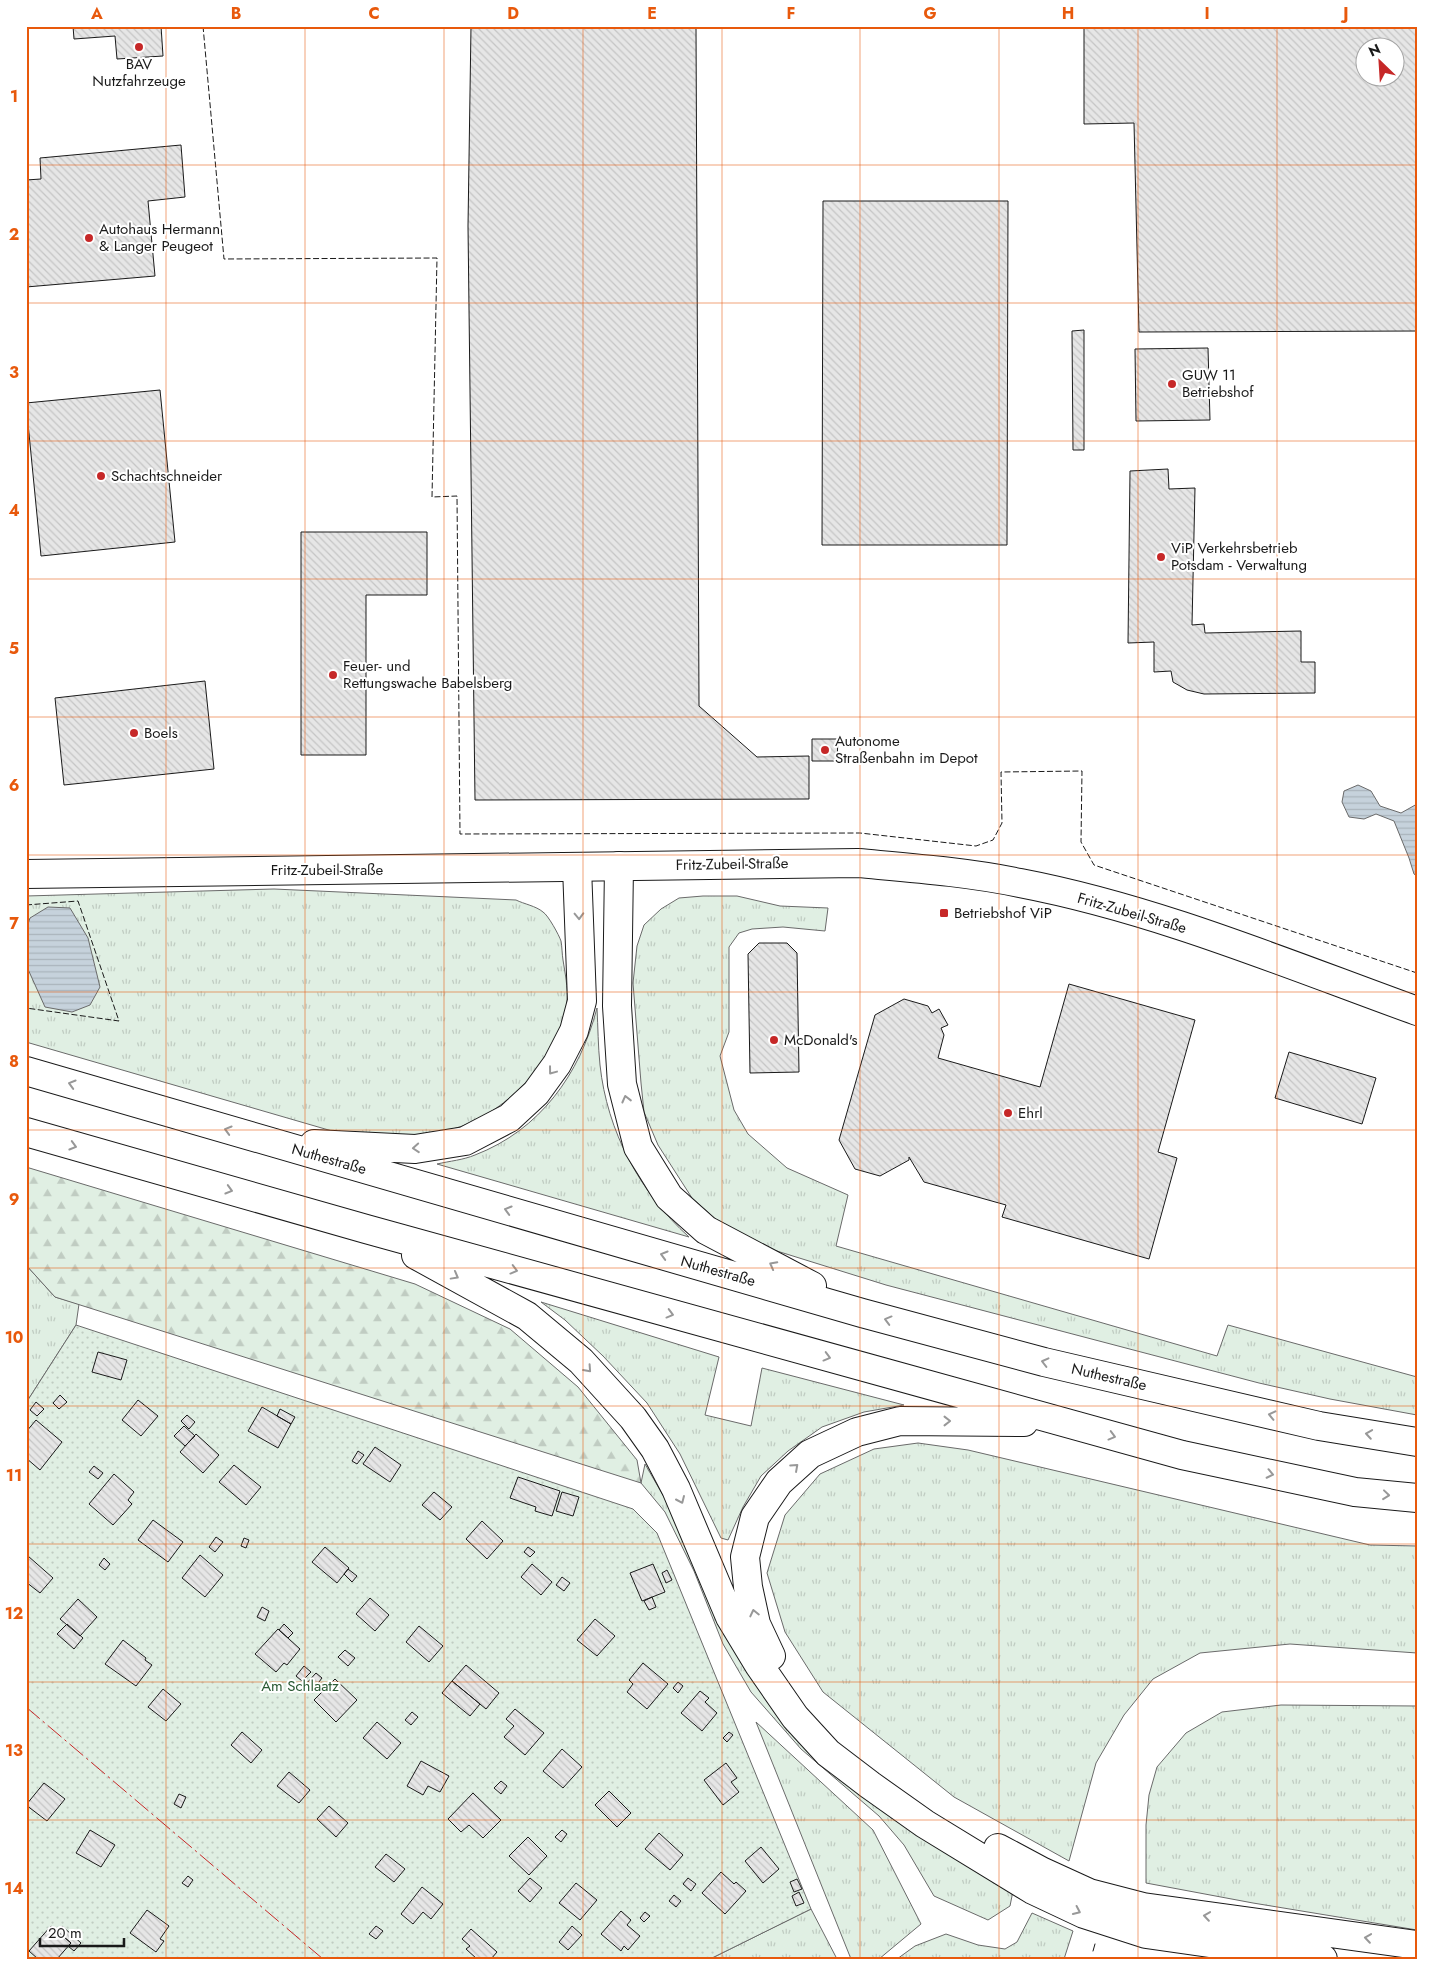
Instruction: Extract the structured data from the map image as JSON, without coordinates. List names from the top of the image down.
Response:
{
  "streets": {
    "main road": ["Fritz-Zubeil-Straße", "Nuthestraße"]
  },
  "parks": ["Am Schlaatz"],
  "places": {
    "other": [
      "BAV Nutzfahrzeuge",
      "Autohaus Hermann & Langer Peugeot",
      "GUW 11 Betriebshof",
      "Schachtschneider",
      "ViP Verkehrsbetrieb Potsdam - Verwaltung",
      "Feuer- und Rettungswache Babelsberg",
      "Boels",
      "Autonome Straßenbahn im Depot",
      "McDonald's",
      "Ehrl"
    ],
    "transit": ["Betriebshof ViP"]
  },
  "scale_bar": "20 m",
  "north": "top left",
  "grid": {
    "columns": [
      "A",
      "B",
      "C",
      "D",
      "E",
      "F",
      "G",
      "H",
      "I",
      "J"
    ],
    "rows": [
      "1",
      "2",
      "3",
      "4",
      "5",
      "6",
      "7",
      "8",
      "9",
      "10",
      "11",
      "12",
      "13",
      "14"
    ]
  }
}
